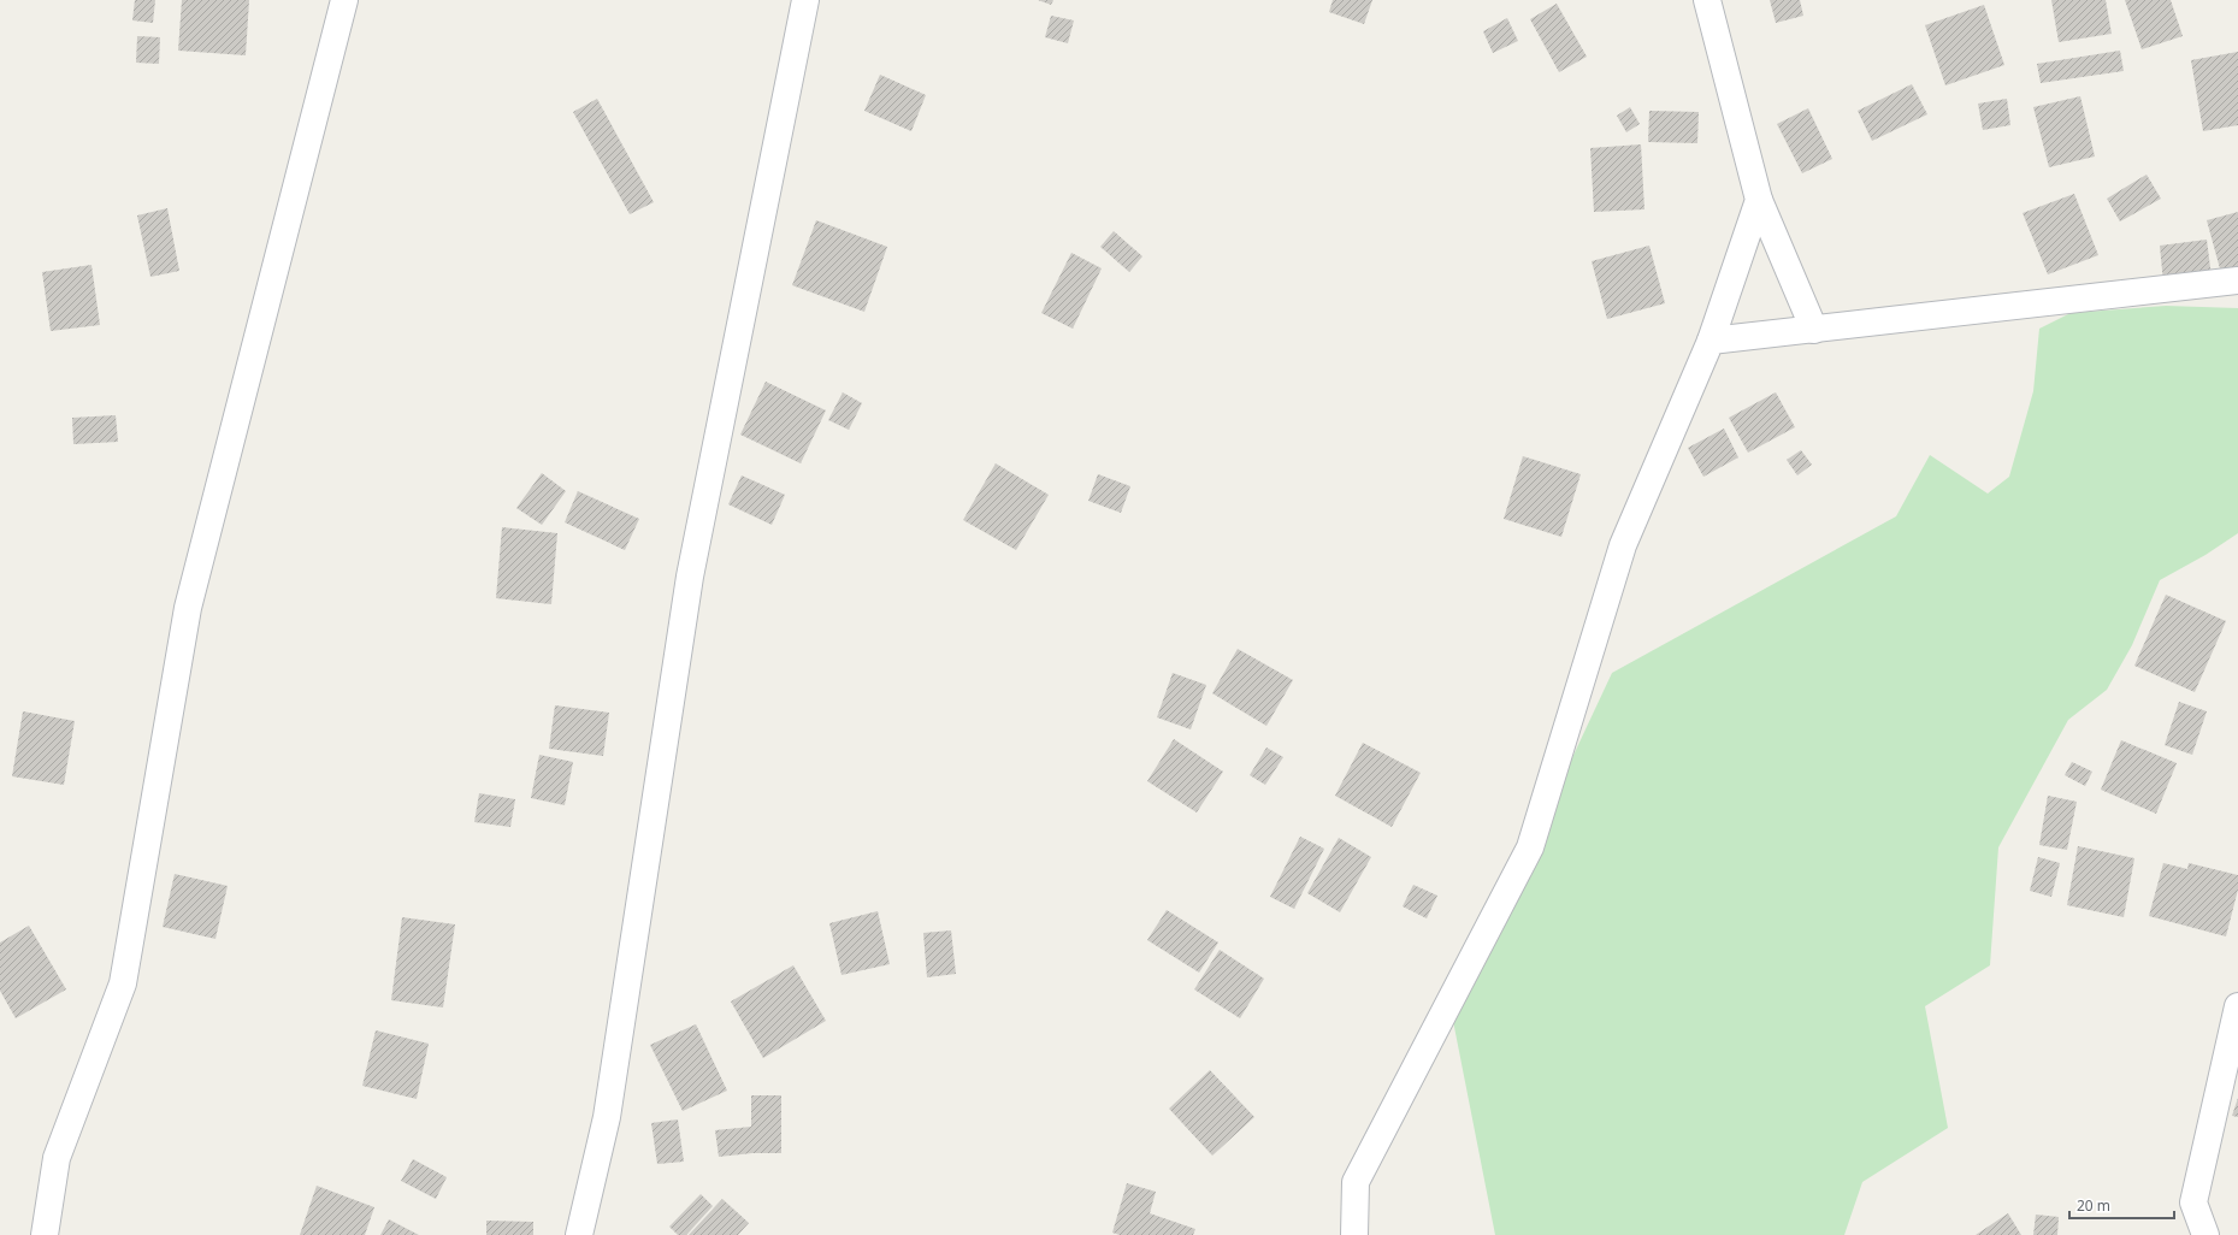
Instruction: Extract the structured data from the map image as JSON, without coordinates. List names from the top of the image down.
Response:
{
  "scale_bar": "20 m"
}
